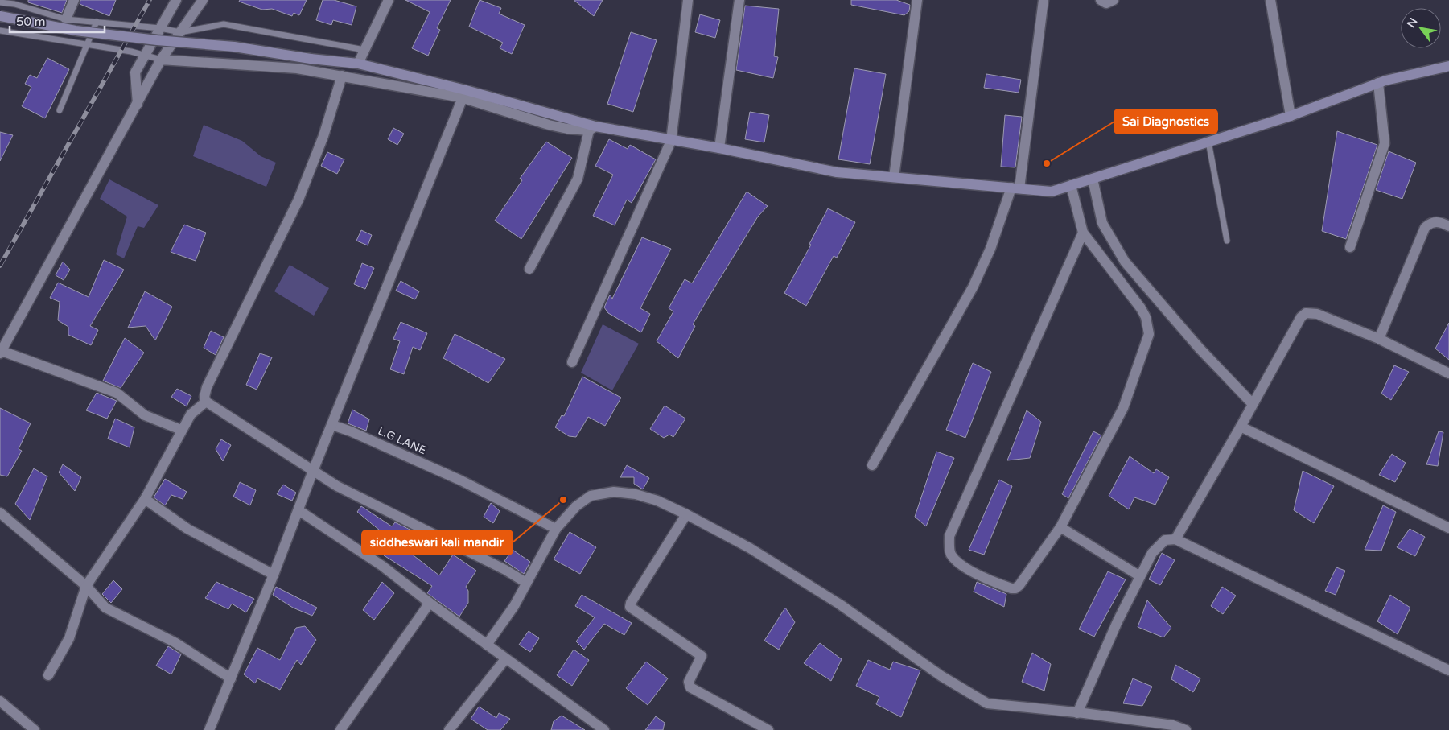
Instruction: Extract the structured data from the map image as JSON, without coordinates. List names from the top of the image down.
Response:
{
  "streets": {
    "street": ["L.G LANE"]
  },
  "places": ["Sai Diagnostics", "siddheswari kali mandir"],
  "scale_bar": "50 m",
  "north": "top left"
}
